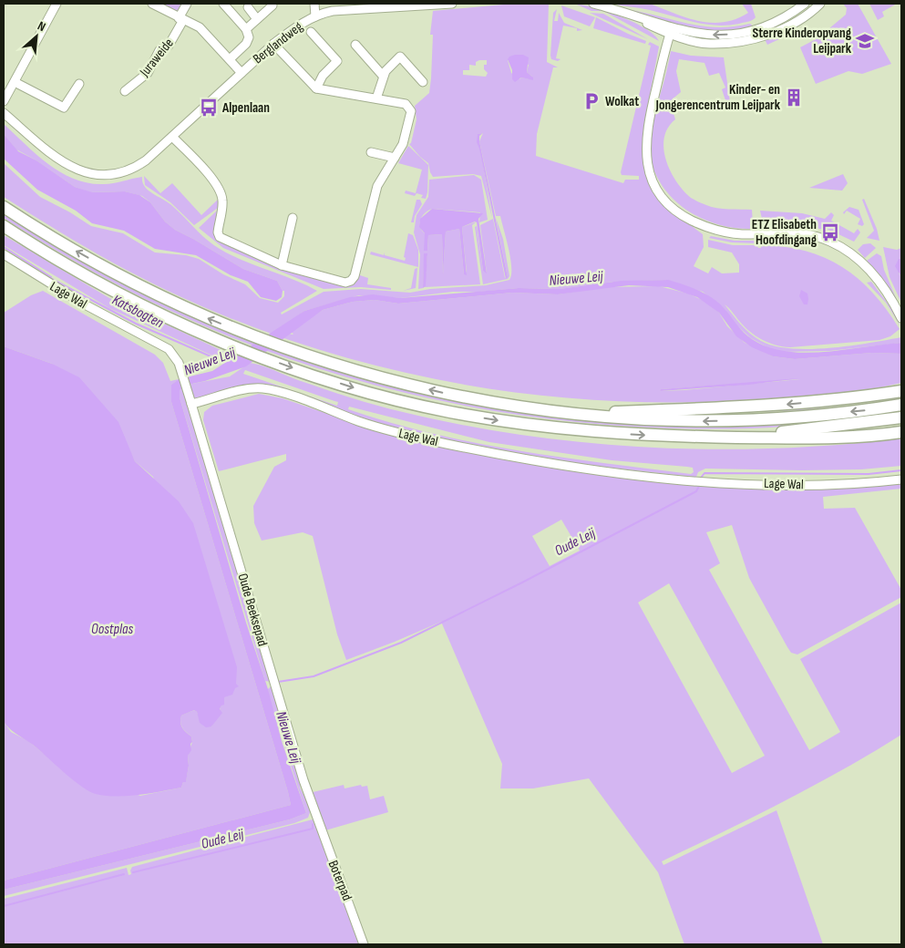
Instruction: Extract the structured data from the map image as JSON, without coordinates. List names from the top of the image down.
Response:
{
  "streets": {
    "street": [
      "Berglandweg",
      "Juraweide",
      "Lage Wal",
      "Oude Beeksepad",
      "Boterpad"
    ]
  },
  "crossings": [
    ["Lage Wal", "Oude Beeksepad"],
    ["Oude Beeksepad", "Boterpad"]
  ],
  "water": [
    "Nieuwe Leij",
    "Katsbogten",
    "Oude Leij",
    "Oostplas"
  ],
  "places": {
    "school or university": ["Sterre Kinderopvang Leijpark"],
    "building": ["Kinder- en Jongerencentrum Leijpark"],
    "parking": ["Wolkat"],
    "bus stop": ["Alpenlaan", "ETZ Elisabeth Hoofdingang"]
  },
  "north": "top right"
}
